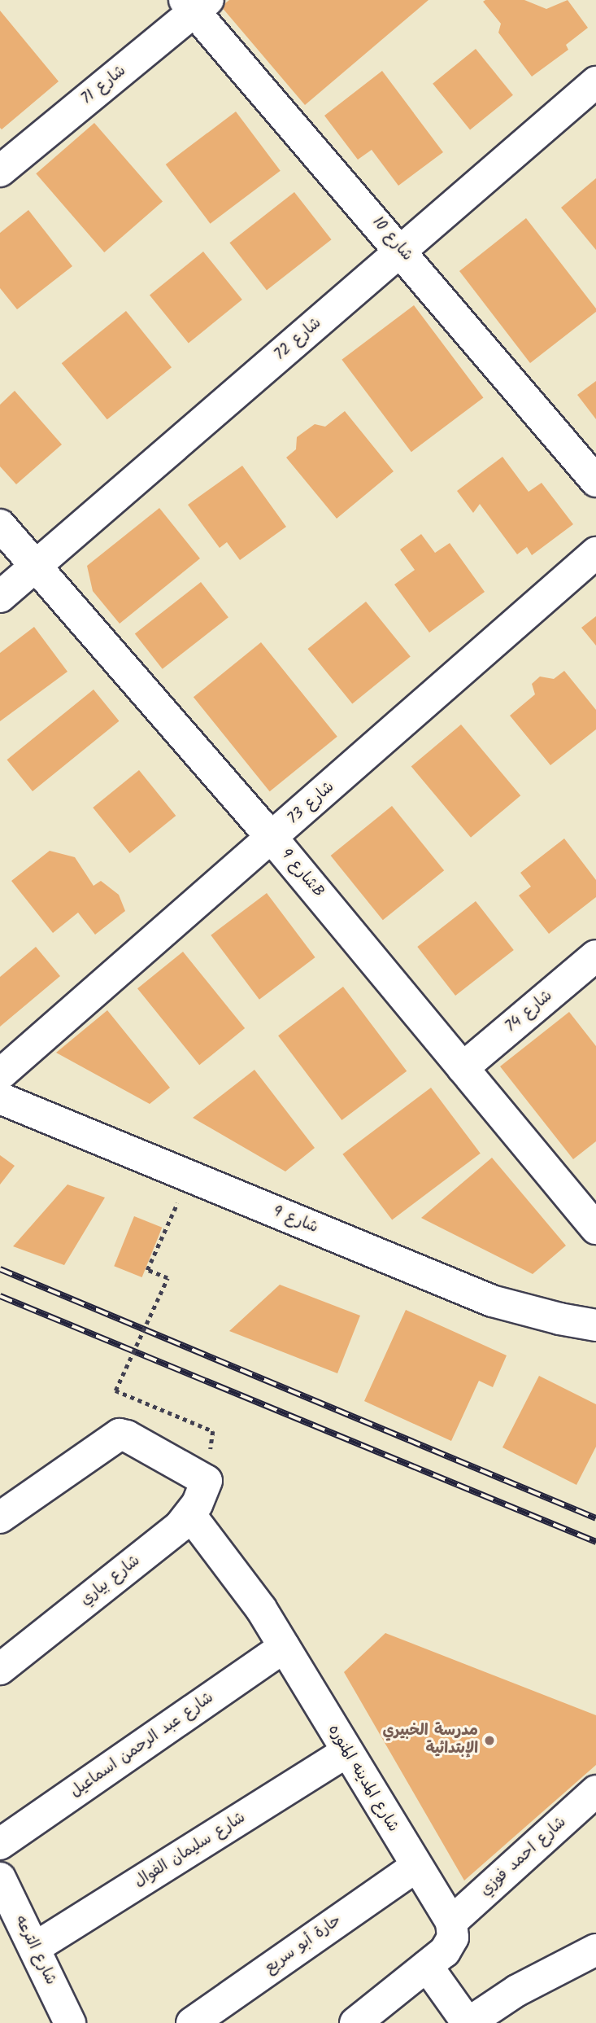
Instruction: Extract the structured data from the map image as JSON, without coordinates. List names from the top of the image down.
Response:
{
  "streets": {
    "street": [
      "شارع 71",
      "شارع 10",
      "شارع 72",
      "شارع 73",
      "شارع 9B",
      "شارع 74",
      "شارع 9",
      "شارع بياري",
      "شارع عبد الرحمن اسماعيل",
      "شارع المدينه المنوره",
      "شارع سليمان الفوال",
      "شارع احمد فوزي",
      "حارة أبو سريع",
      "شارع الترعه"
    ]
  },
  "crossings": [
    ["شارع 71", "شارع 10"],
    ["شارع 10", "شارع 72"],
    ["شارع 72", "شارع 9B"],
    ["شارع 73", "شارع 9B"],
    ["شارع 9B", "شارع 74"],
    ["شارع بياري", "شارع المدينه المنوره"],
    ["شارع عبد الرحمن اسماعيل", "شارع المدينه المنوره"],
    ["شارع المدينه المنوره", "شارع سليمان الفوال"],
    ["شارع المدينه المنوره", "شارع احمد فوزي"],
    ["شارع المدينه المنوره", "حارة أبو سريع"],
    ["شارع سليمان الفوال", "شارع الترعه"]
  ],
  "places": ["مدرسة الخبيري الإبتدائية"]
}
